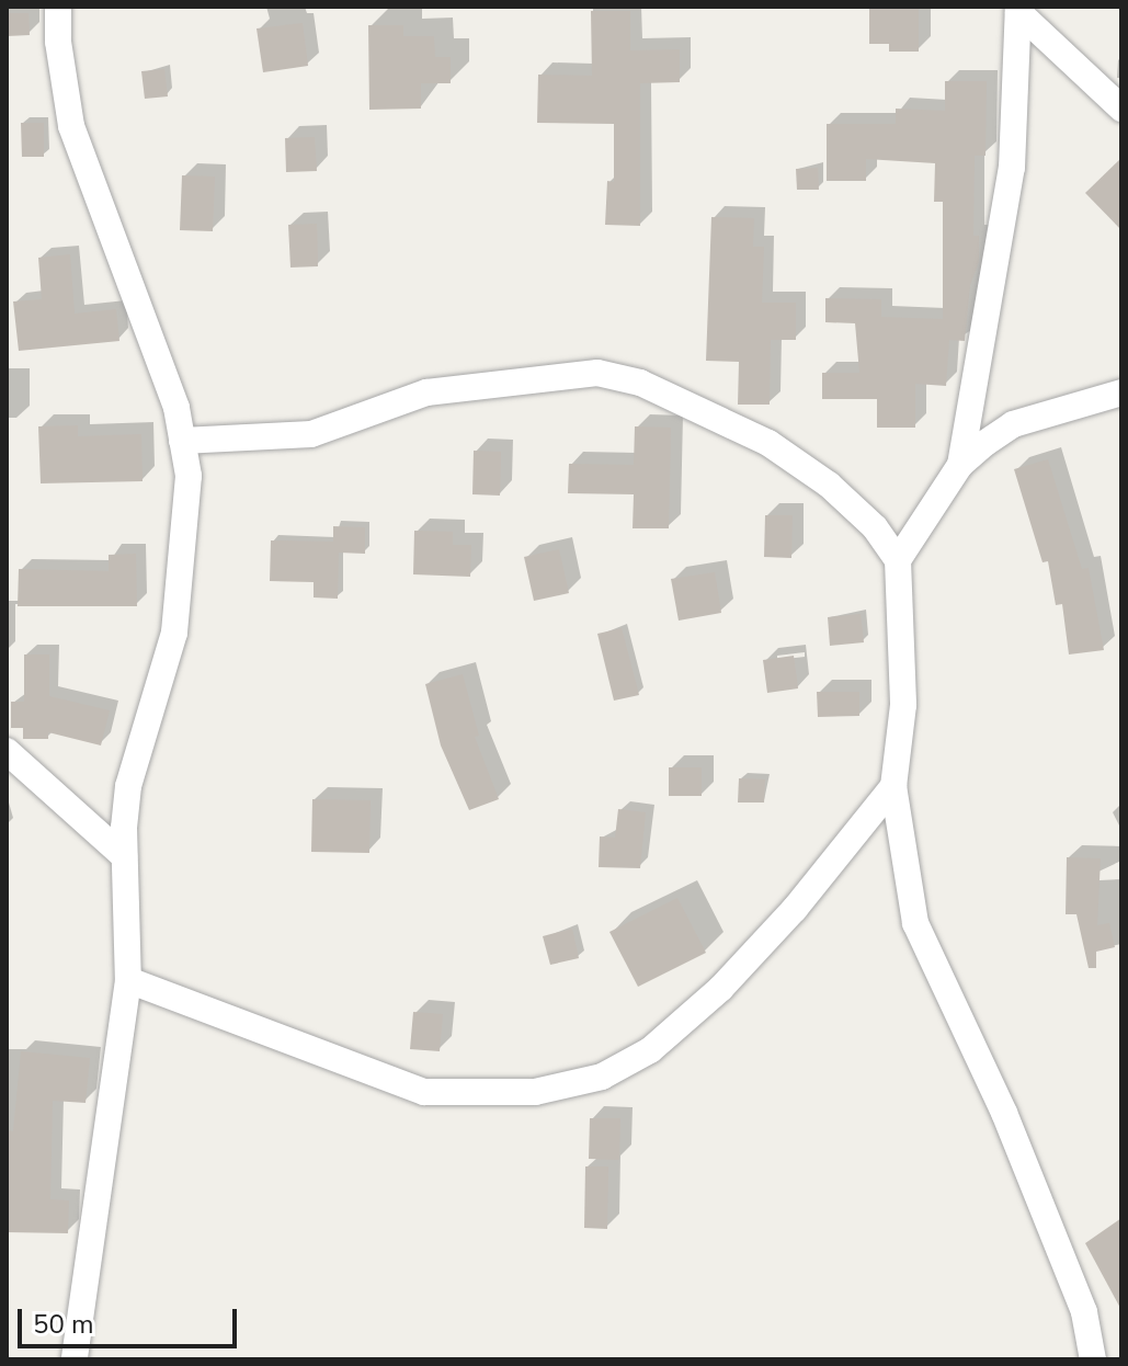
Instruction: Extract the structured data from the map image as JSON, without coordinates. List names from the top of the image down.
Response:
{
  "scale_bar": "50 m"
}
